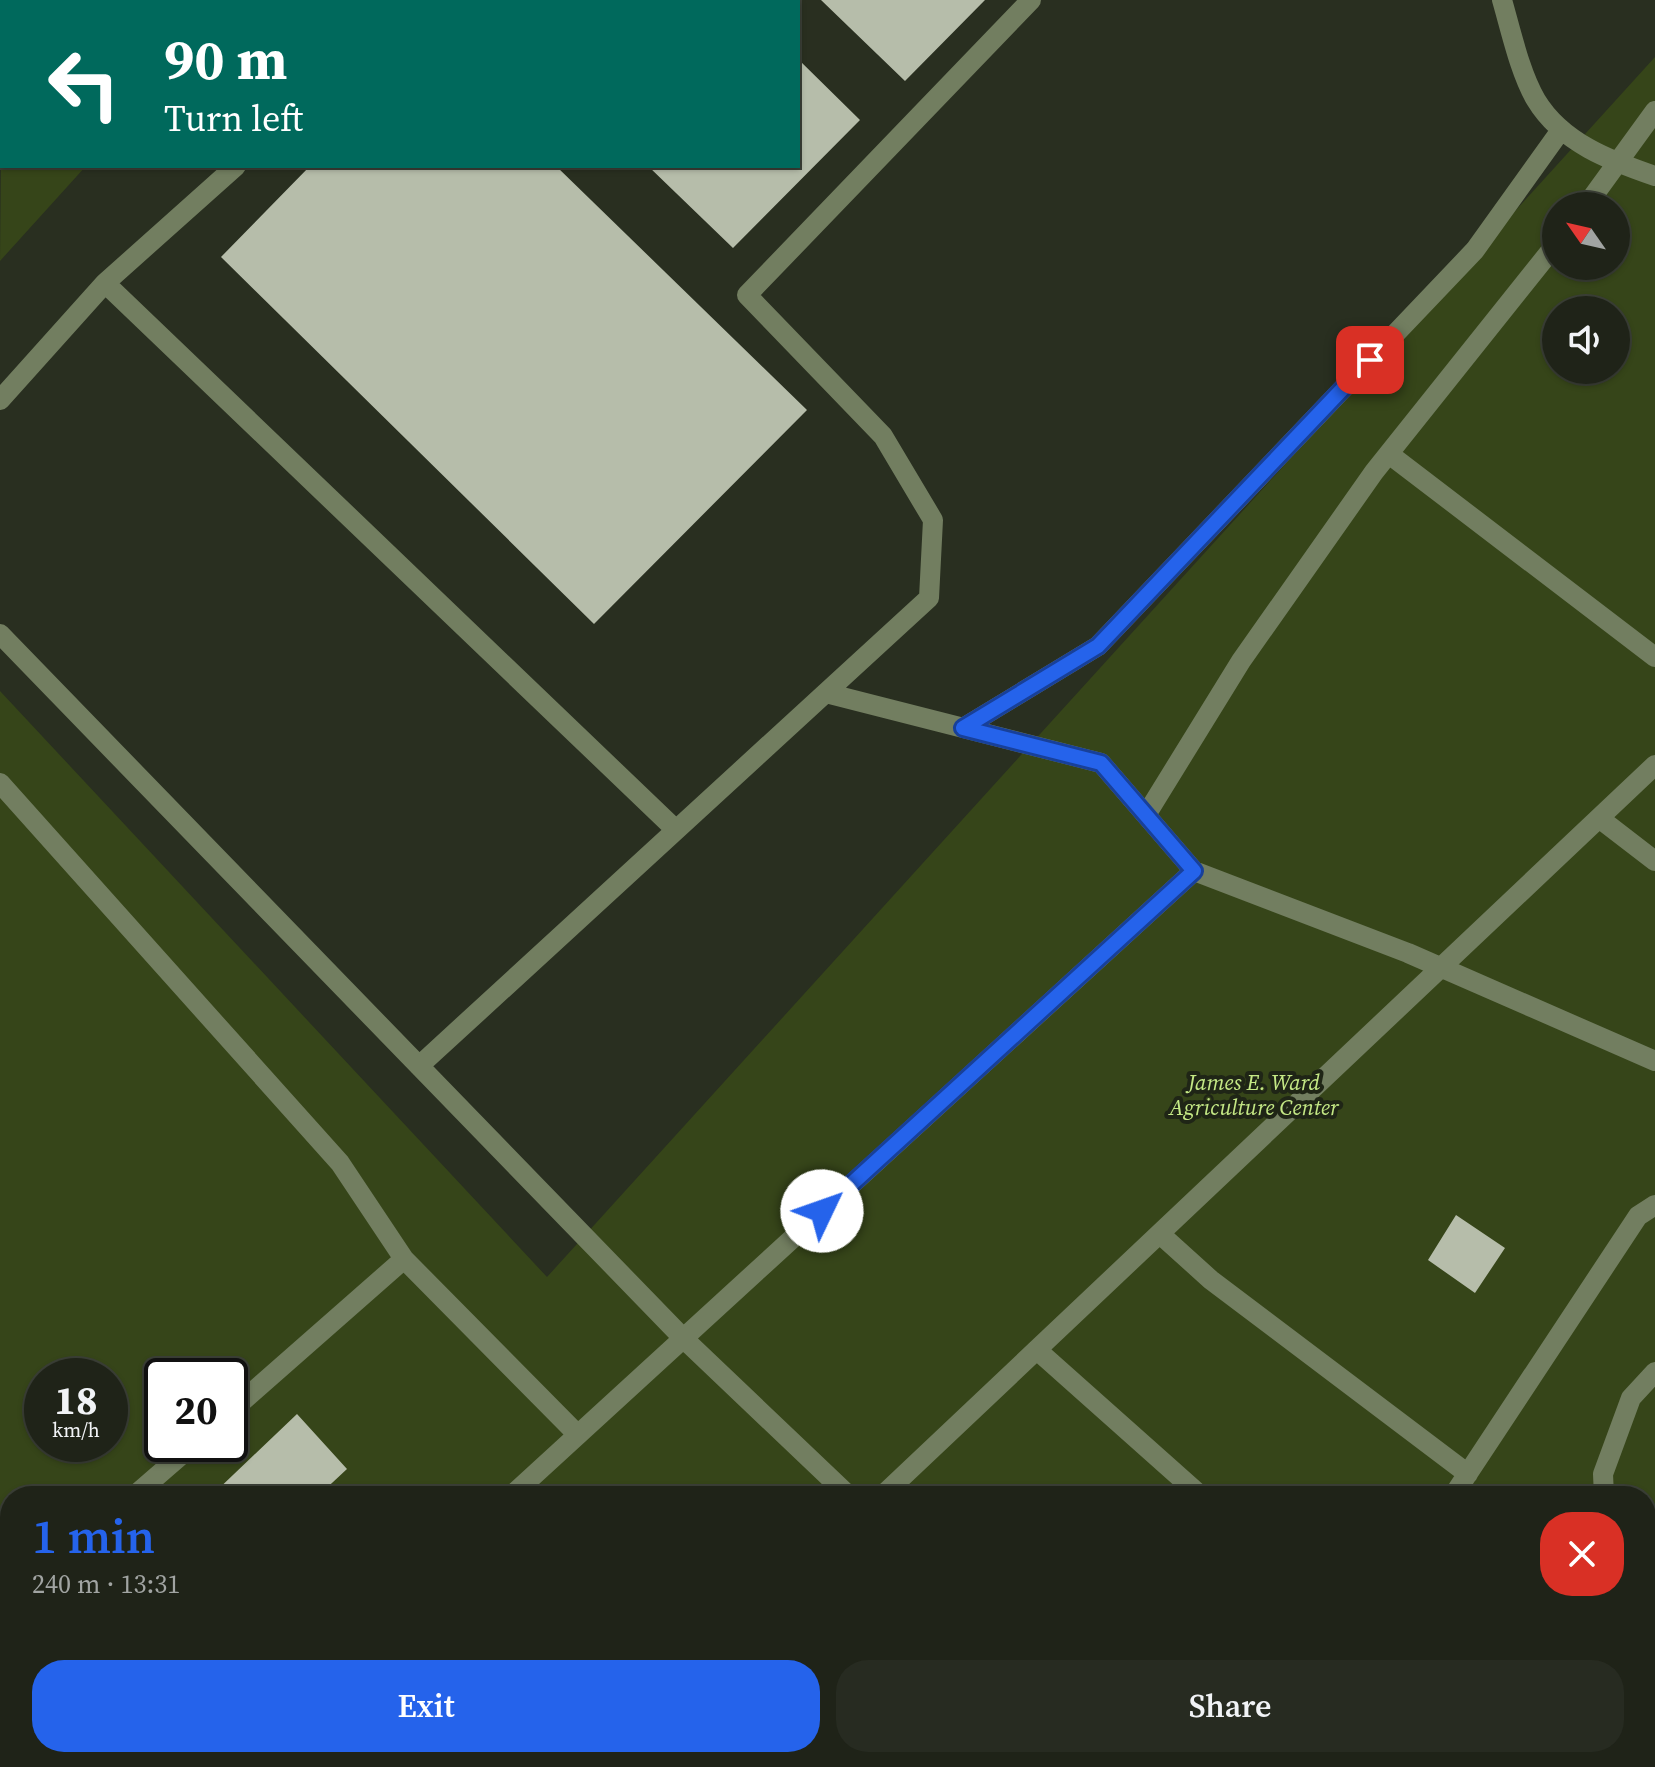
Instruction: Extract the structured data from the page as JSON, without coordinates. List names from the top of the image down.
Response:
{
  "parks": ["James E. Ward Agriculture Center"],
  "north": "top left",
  "page": {
    "turn": ["90 m", "Turn left"],
    "speed": "18 km/h",
    "limit": "20",
    "heading": ["1 min", "240 m · 13:31"],
    "buttons": ["Exit", "Share"]
  }
}
